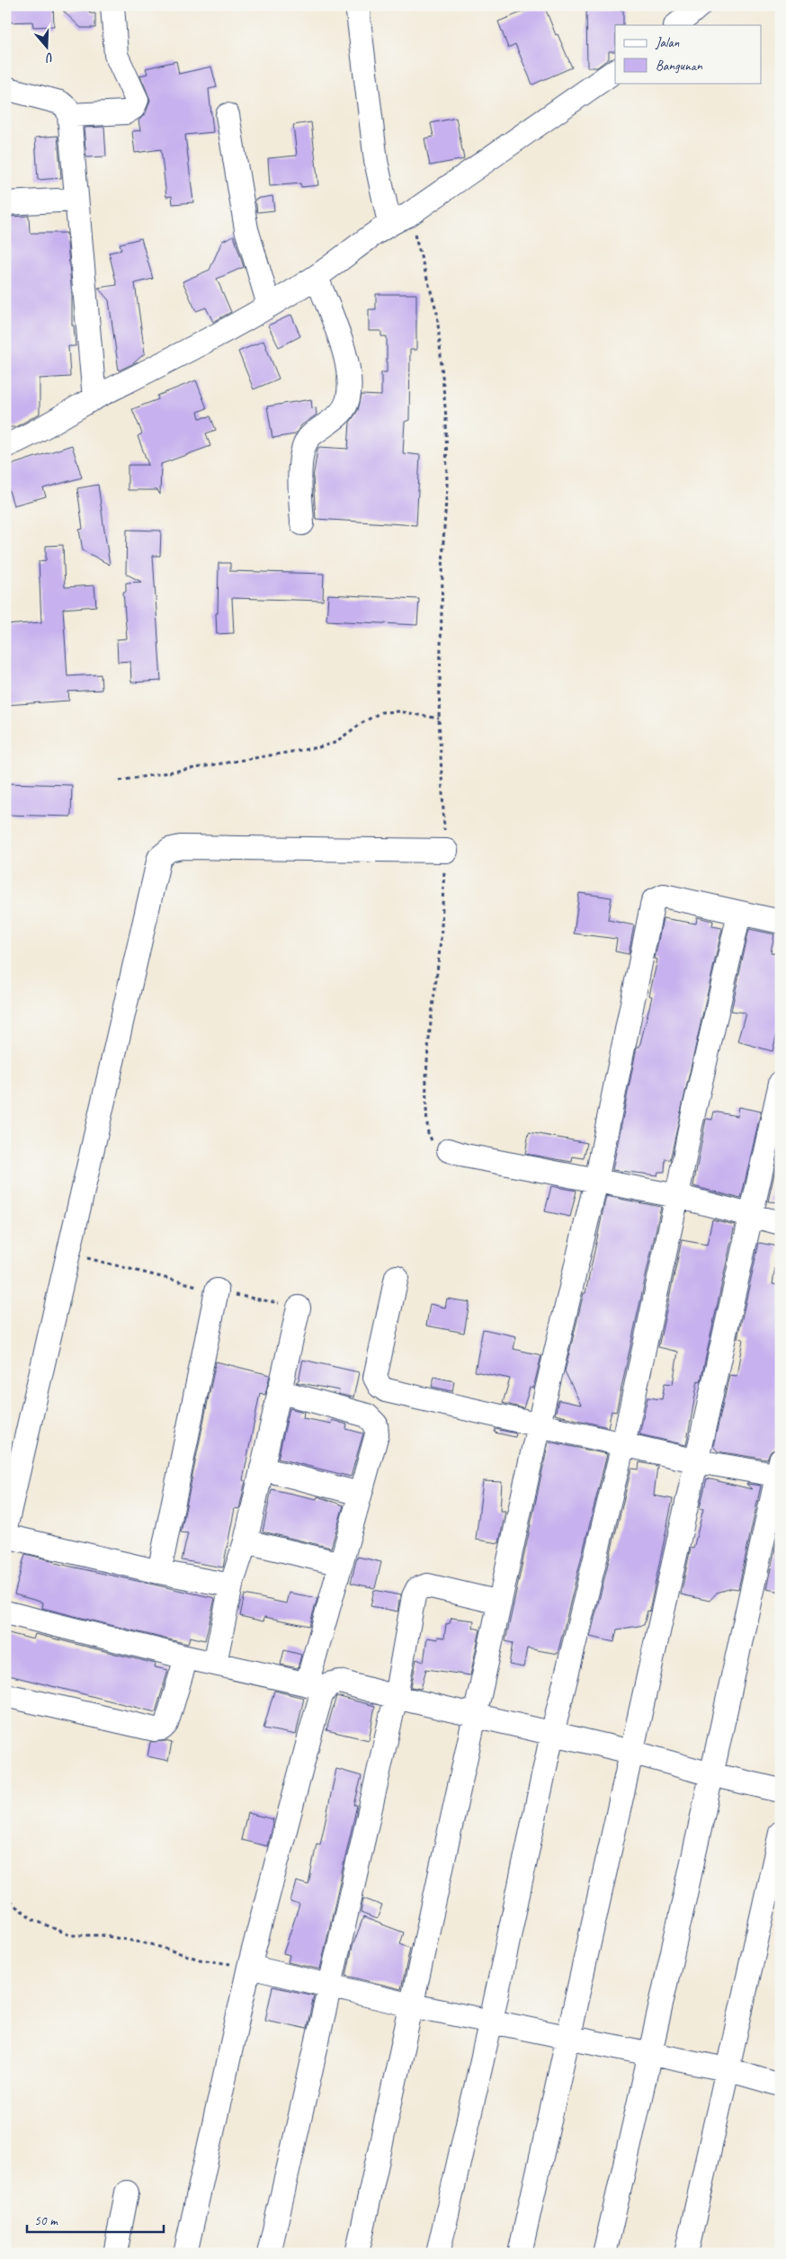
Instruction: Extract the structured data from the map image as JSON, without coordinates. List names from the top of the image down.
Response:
{
  "legend": ["Jalan", "Bangunan"],
  "scale_bar": "50 m",
  "north": "bottom"
}
